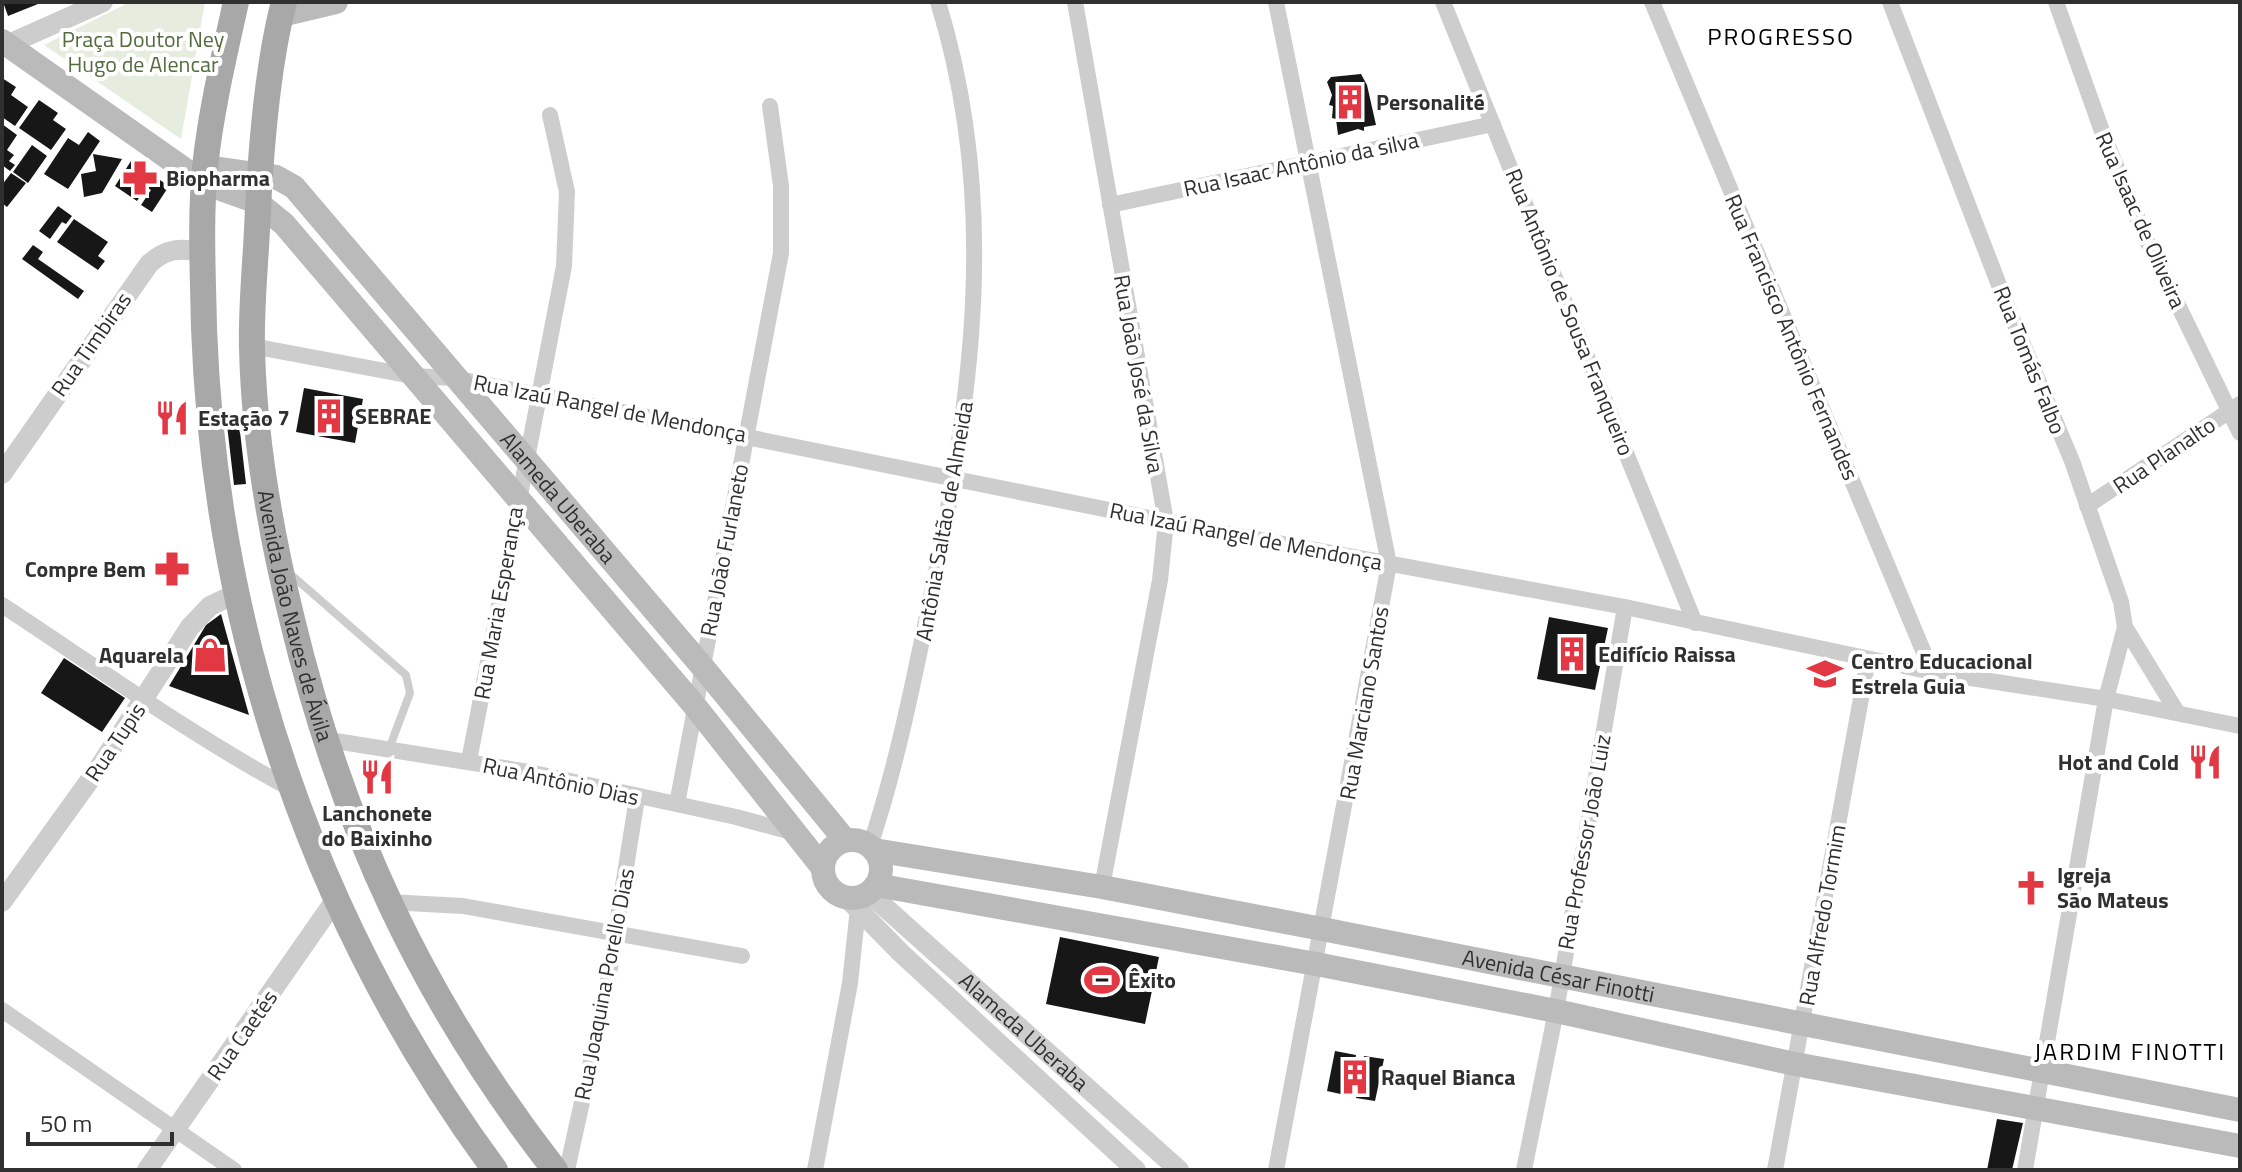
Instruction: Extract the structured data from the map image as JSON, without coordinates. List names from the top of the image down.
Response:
{
  "streets": {
    "main road": ["Alameda Uberaba", "Avenida João Naves de Ávila", "Avenida César Finotti"],
    "street": [
      "Rua Isaac Antônio da silva",
      "Rua Isaac de Oliveira",
      "Rua Antônio de Sousa Franqueiro",
      "Rua Francisco Antônio Fernandes",
      "Rua Timbiras",
      "Rua Tomás Falbo",
      "Rua João José da Silva",
      "Rua Izaú Rangel de Mendonça",
      "Rua Planalto",
      "Antônia Saltão de Almeida",
      "Rua João Furlaneto",
      "Rua Maria Esperança",
      "Rua Marciano Santos",
      "Rua Tupis",
      "Rua Antônio Dias",
      "Rua Professor João Luiz",
      "Rua Alfredo Tormim",
      "Rua Joaquina Porello Dias",
      "Rua Caetés"
    ]
  },
  "crossings": [
    ["Rua Isaac Antônio da silva", "Rua Antônio de Sousa Franqueiro"],
    ["Rua Isaac Antônio da silva", "Rua João José da Silva"],
    ["Rua Isaac Antônio da silva", "Rua Marciano Santos"],
    ["Rua Isaac de Oliveira", "Rua Planalto"],
    ["Rua Antônio de Sousa Franqueiro", "Rua Izaú Rangel de Mendonça"],
    ["Rua Francisco Antônio Fernandes", "Rua Izaú Rangel de Mendonça"],
    ["Rua Tomás Falbo", "Rua Izaú Rangel de Mendonça"],
    ["Rua Tomás Falbo", "Rua Planalto"],
    ["Rua João José da Silva", "Rua Izaú Rangel de Mendonça"],
    ["Rua João José da Silva", "Avenida César Finotti"],
    ["Rua Izaú Rangel de Mendonça", "Alameda Uberaba"],
    ["Rua Izaú Rangel de Mendonça", "Antônia Saltão de Almeida"],
    ["Rua Izaú Rangel de Mendonça", "Rua João Furlaneto"],
    ["Rua Izaú Rangel de Mendonça", "Rua Maria Esperança"],
    ["Rua Izaú Rangel de Mendonça", "Avenida João Naves de Ávila"],
    ["Rua Izaú Rangel de Mendonça", "Rua Marciano Santos"],
    ["Rua Izaú Rangel de Mendonça", "Rua Professor João Luiz"],
    ["Rua Izaú Rangel de Mendonça", "Rua Alfredo Tormim"],
    ["Alameda Uberaba", "Antônia Saltão de Almeida"],
    ["Alameda Uberaba", "Rua João Furlaneto"],
    ["Alameda Uberaba", "Rua Maria Esperança"],
    ["Alameda Uberaba", "Avenida João Naves de Ávila"],
    ["Alameda Uberaba", "Rua Antônio Dias"],
    ["Alameda Uberaba", "Avenida César Finotti"],
    ["Antônia Saltão de Almeida", "Avenida César Finotti"],
    ["Rua João Furlaneto", "Rua Antônio Dias"],
    ["Rua Maria Esperança", "Rua Antônio Dias"],
    ["Avenida João Naves de Ávila", "Rua Antônio Dias"],
    ["Rua Marciano Santos", "Avenida César Finotti"],
    ["Rua Antônio Dias", "Rua Joaquina Porello Dias"],
    ["Rua Professor João Luiz", "Avenida César Finotti"],
    ["Rua Alfredo Tormim", "Avenida César Finotti"]
  ],
  "districts": ["PROGRESSO", "JARDIM FINOTTI"],
  "parks": ["Praça Doutor Ney Hugo de Alencar"],
  "places": {
    "building": [
      "Personalité",
      "SEBRAE",
      "Edifício Raissa",
      "Raquel Bianca"
    ],
    "pharmacy": ["Biopharma", "Compre Bem"],
    "restaurant": ["Estação 7", "Hot and Cold", "Lanchonete do Baixinho"],
    "shop": ["Aquarela"],
    "school or university": ["Centro Educacional Estrela Guia"],
    "church": ["Igreja São Mateus"],
    "sports": ["Êxito"]
  },
  "scale_bar": "50 m"
}
